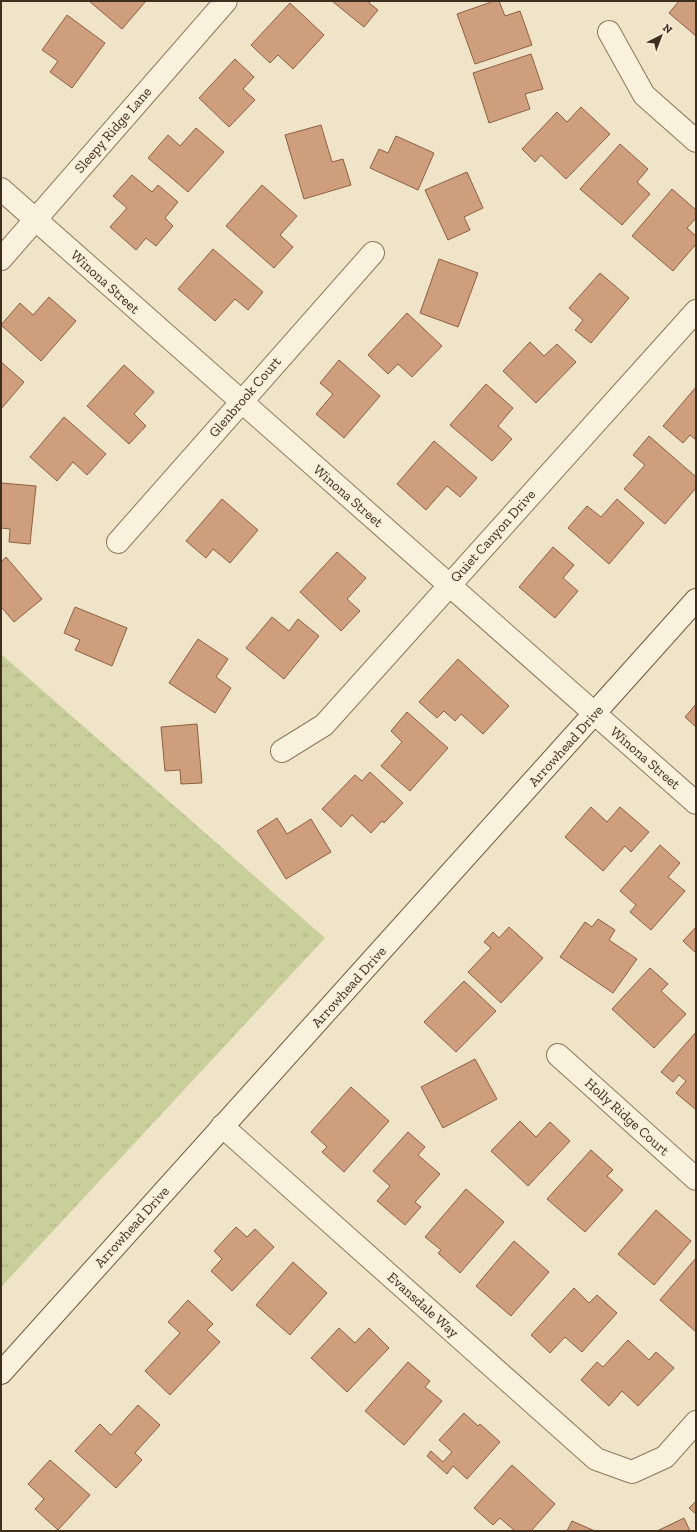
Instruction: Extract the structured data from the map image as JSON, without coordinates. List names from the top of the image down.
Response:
{
  "streets": {
    "street": [
      "Sleepy Ridge Lane",
      "Winona Street",
      "Glenbrook Court",
      "Quiet Canyon Drive",
      "Arrowhead Drive",
      "Holly Ridge Court",
      "Evansdale Way"
    ]
  },
  "crossings": [
    ["Sleepy Ridge Lane", "Winona Street"],
    ["Winona Street", "Glenbrook Court"],
    ["Winona Street", "Quiet Canyon Drive"],
    ["Winona Street", "Arrowhead Drive"],
    ["Arrowhead Drive", "Evansdale Way"]
  ],
  "north": "top right"
}
